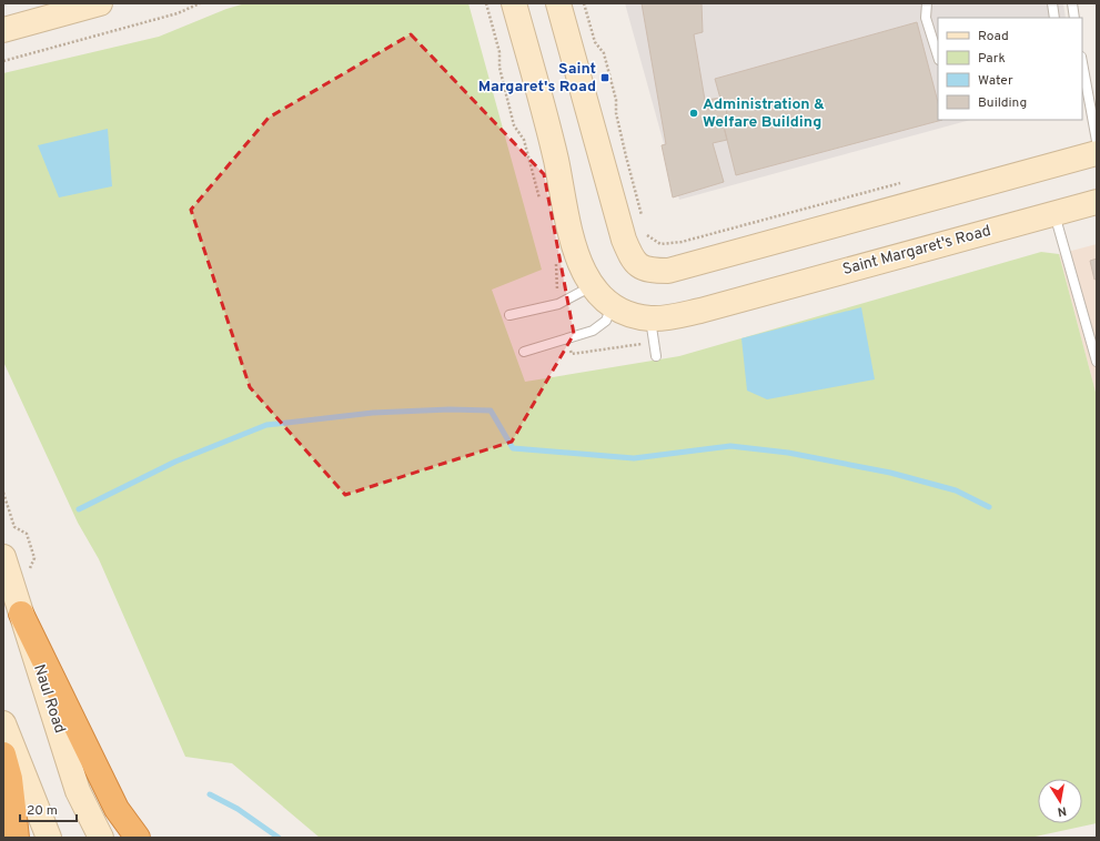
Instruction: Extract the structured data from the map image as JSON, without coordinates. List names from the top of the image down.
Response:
{
  "streets": {
    "main road": ["Saint Margaret's Road", "Naul Road"]
  },
  "places": {
    "transit": ["Saint Margaret's Road"],
    "other": ["Administration & Welfare Building"]
  },
  "legend": [
    "Road",
    "Park",
    "Water",
    "Building"
  ],
  "scale_bar": "20 m",
  "north": "bottom"
}
